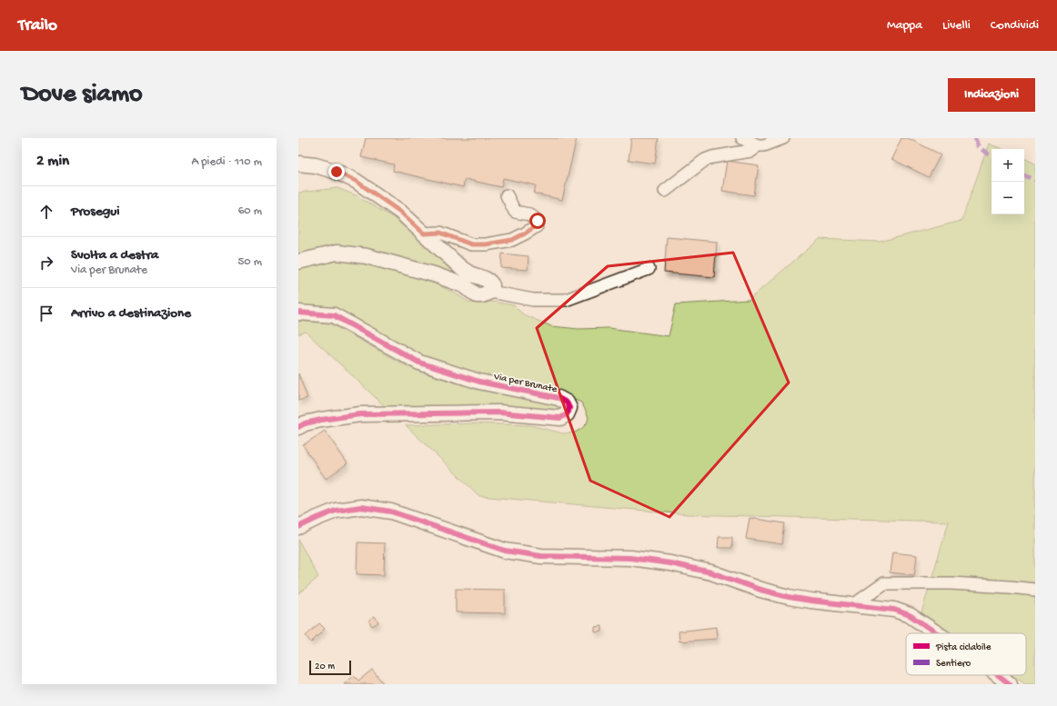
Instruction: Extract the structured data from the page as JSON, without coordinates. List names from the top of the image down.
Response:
{
  "streets": {
    "street": ["Via per Brunate"]
  },
  "legend": ["Pista ciclabile", "Sentiero"],
  "scale_bar": "20 m",
  "page": {
    "header": "Trailo",
    "nav": ["Mappa", "Livelli", "Condividi"],
    "buttons": "Indicazioni",
    "title": "Dove siamo",
    "heading": ["2 min", "A piedi · 110 m"],
    "map_buttons": ["+", "−"],
    "list": [
      ["Prosegui", "60 m"],
      ["Svolta a destra", "Via per Brunate", "50 m"],
      "Arrivo a destinazione"
    ],
    "scale": "20 m"
  }
}
